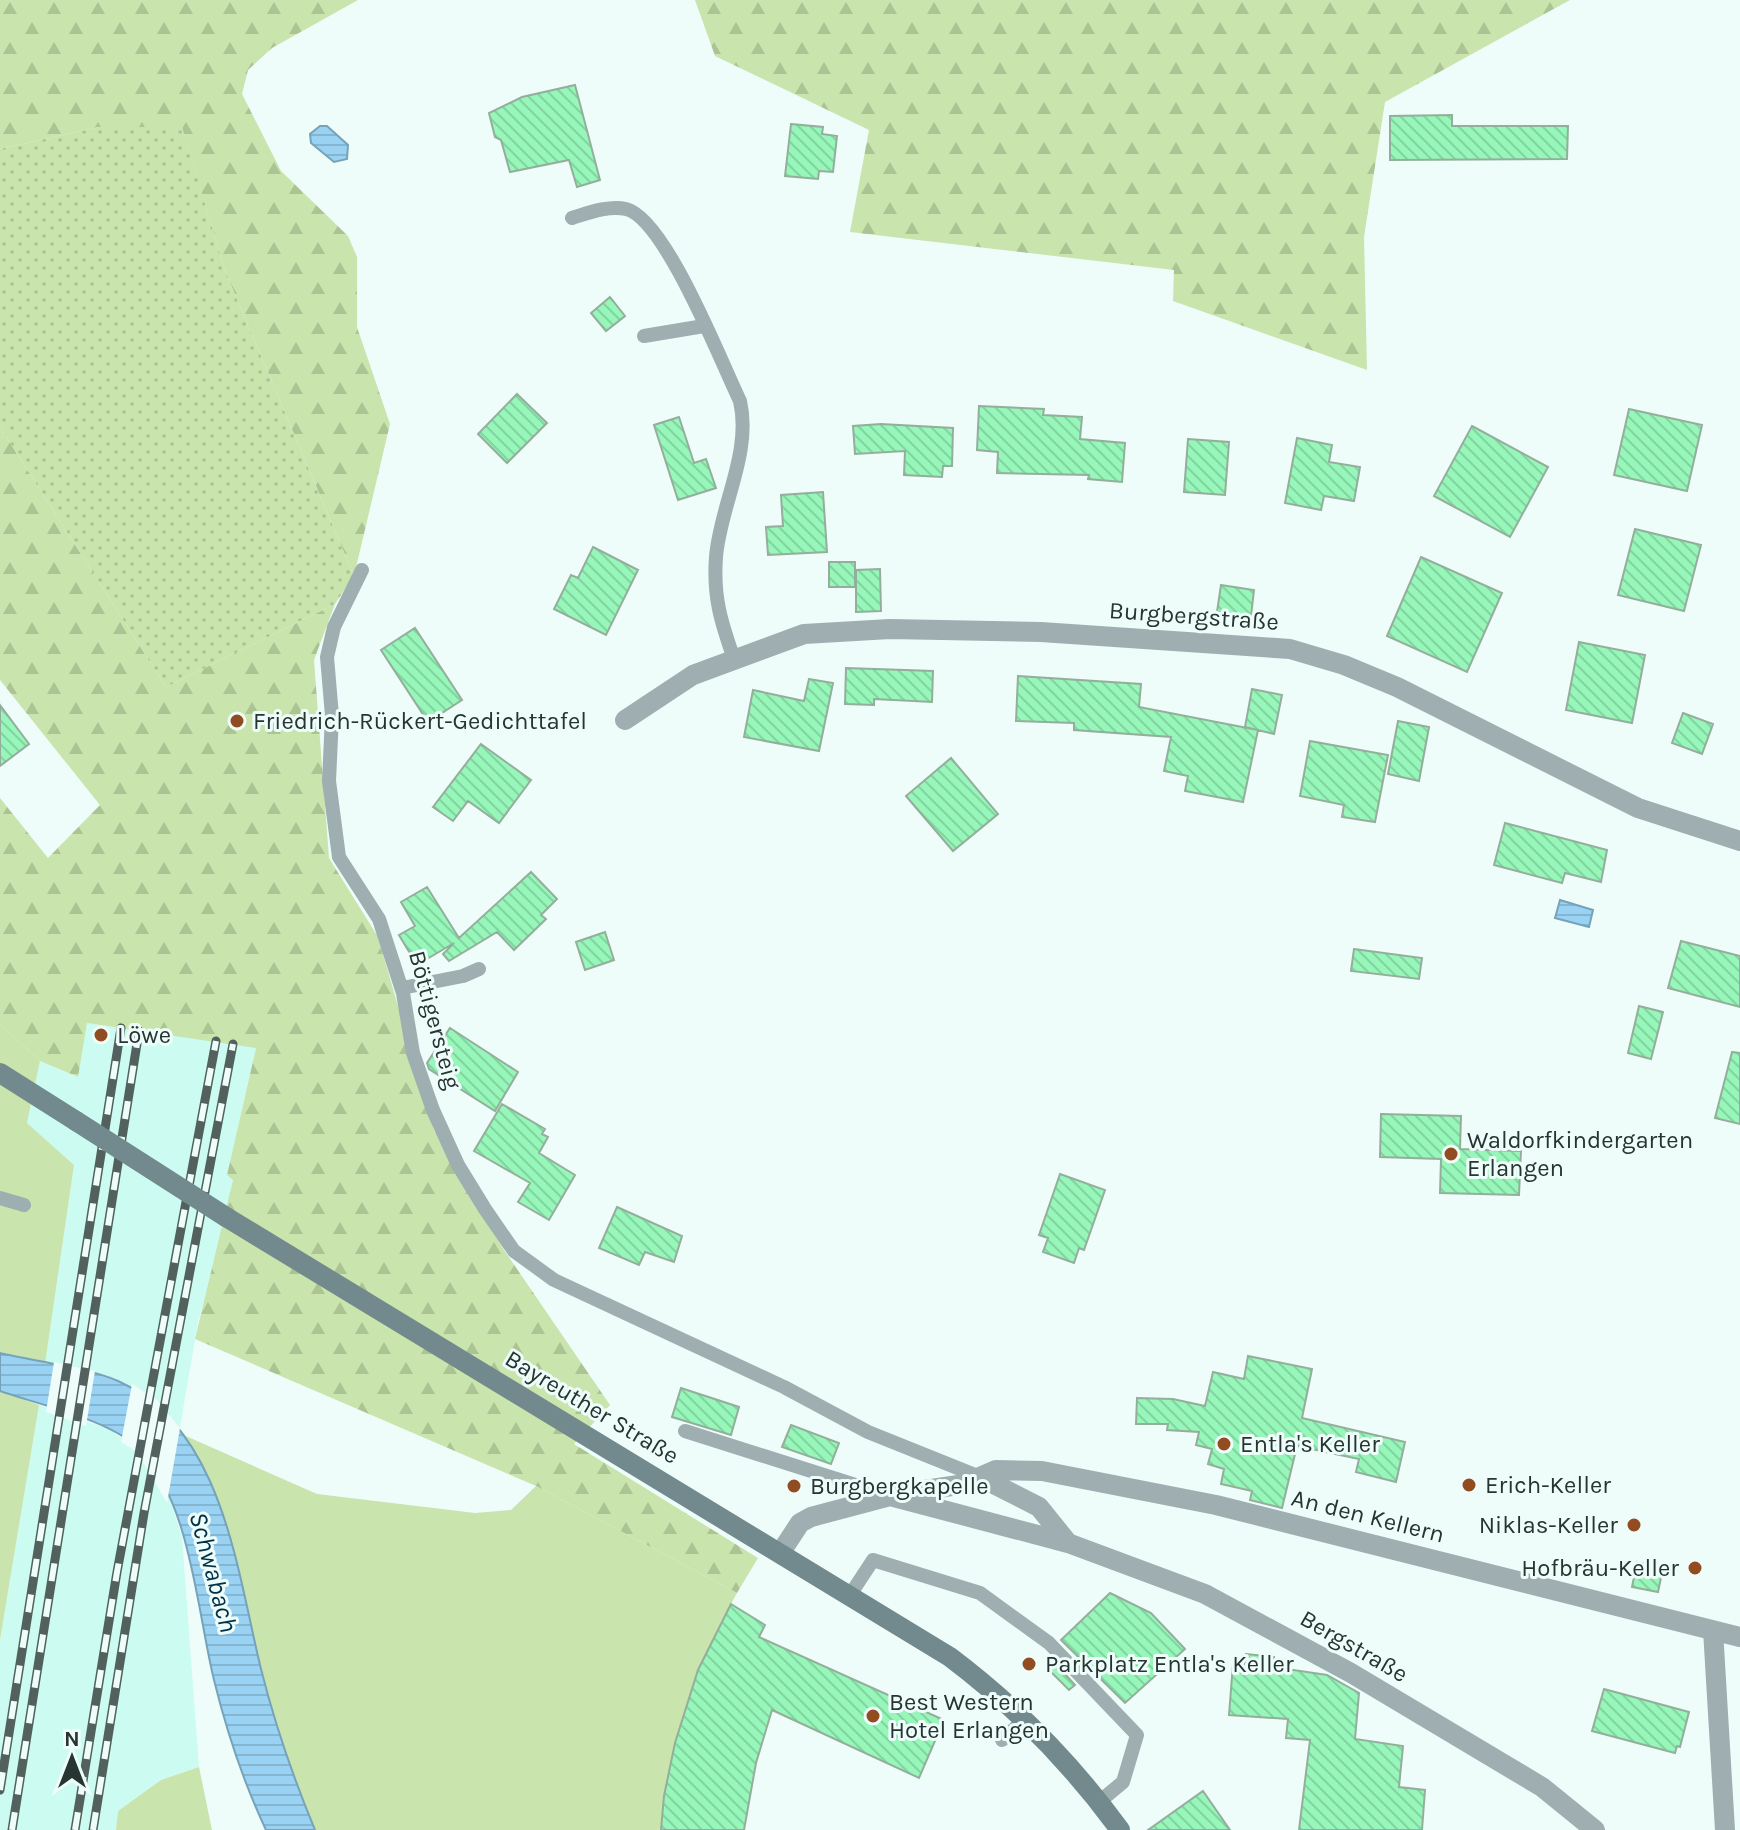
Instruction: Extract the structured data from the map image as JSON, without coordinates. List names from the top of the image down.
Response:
{
  "streets": {
    "street": [
      "Burgbergstraße",
      "Böttigersteig",
      "Bayreuther Straße",
      "An den Kellern",
      "Bergstraße"
    ]
  },
  "crossings": [
    ["Böttigersteig", "An den Kellern"],
    ["Böttigersteig", "Bergstraße"]
  ],
  "water": ["Schwabach"],
  "places": [
    "Friedrich-Rückert-Gedichttafel",
    "Löwe",
    "Waldorfkindergarten Erlangen",
    "Entla's Keller",
    "Erich-Keller",
    "Burgbergkapelle",
    "Niklas-Keller",
    "Hofbräu-Keller",
    "Parkplatz Entla's Keller",
    "Best Western Hotel Erlangen"
  ],
  "north": "top"
}
